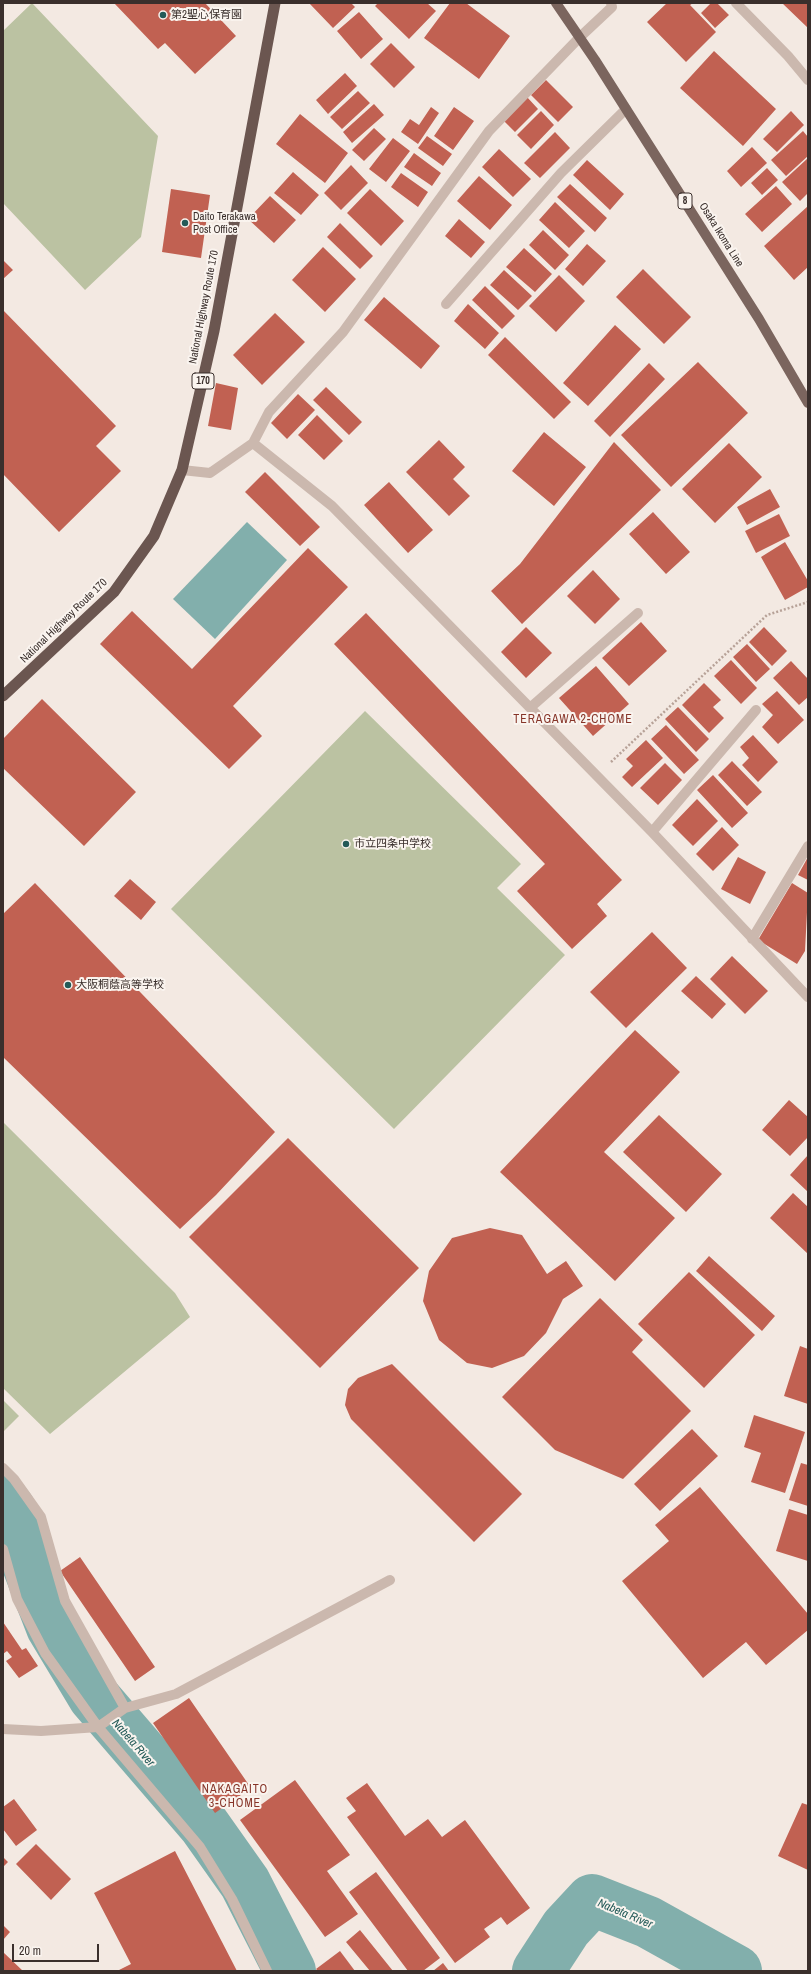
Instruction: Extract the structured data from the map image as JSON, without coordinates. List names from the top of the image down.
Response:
{
  "streets": {
    "highway": ["National Highway Route 170", "170"],
    "main road": ["8", "Osaka Ikoma Line"]
  },
  "districts": ["TERAGAWA 2-CHOME", "NAKAGAITO 3-CHOME"],
  "water": ["Nabeta River"],
  "places": [
    "第2聖心保育園",
    "Daito Terakawa Post Office",
    "市立四条中学校",
    "大阪桐蔭高等学校"
  ],
  "scale_bar": "20 m"
}
